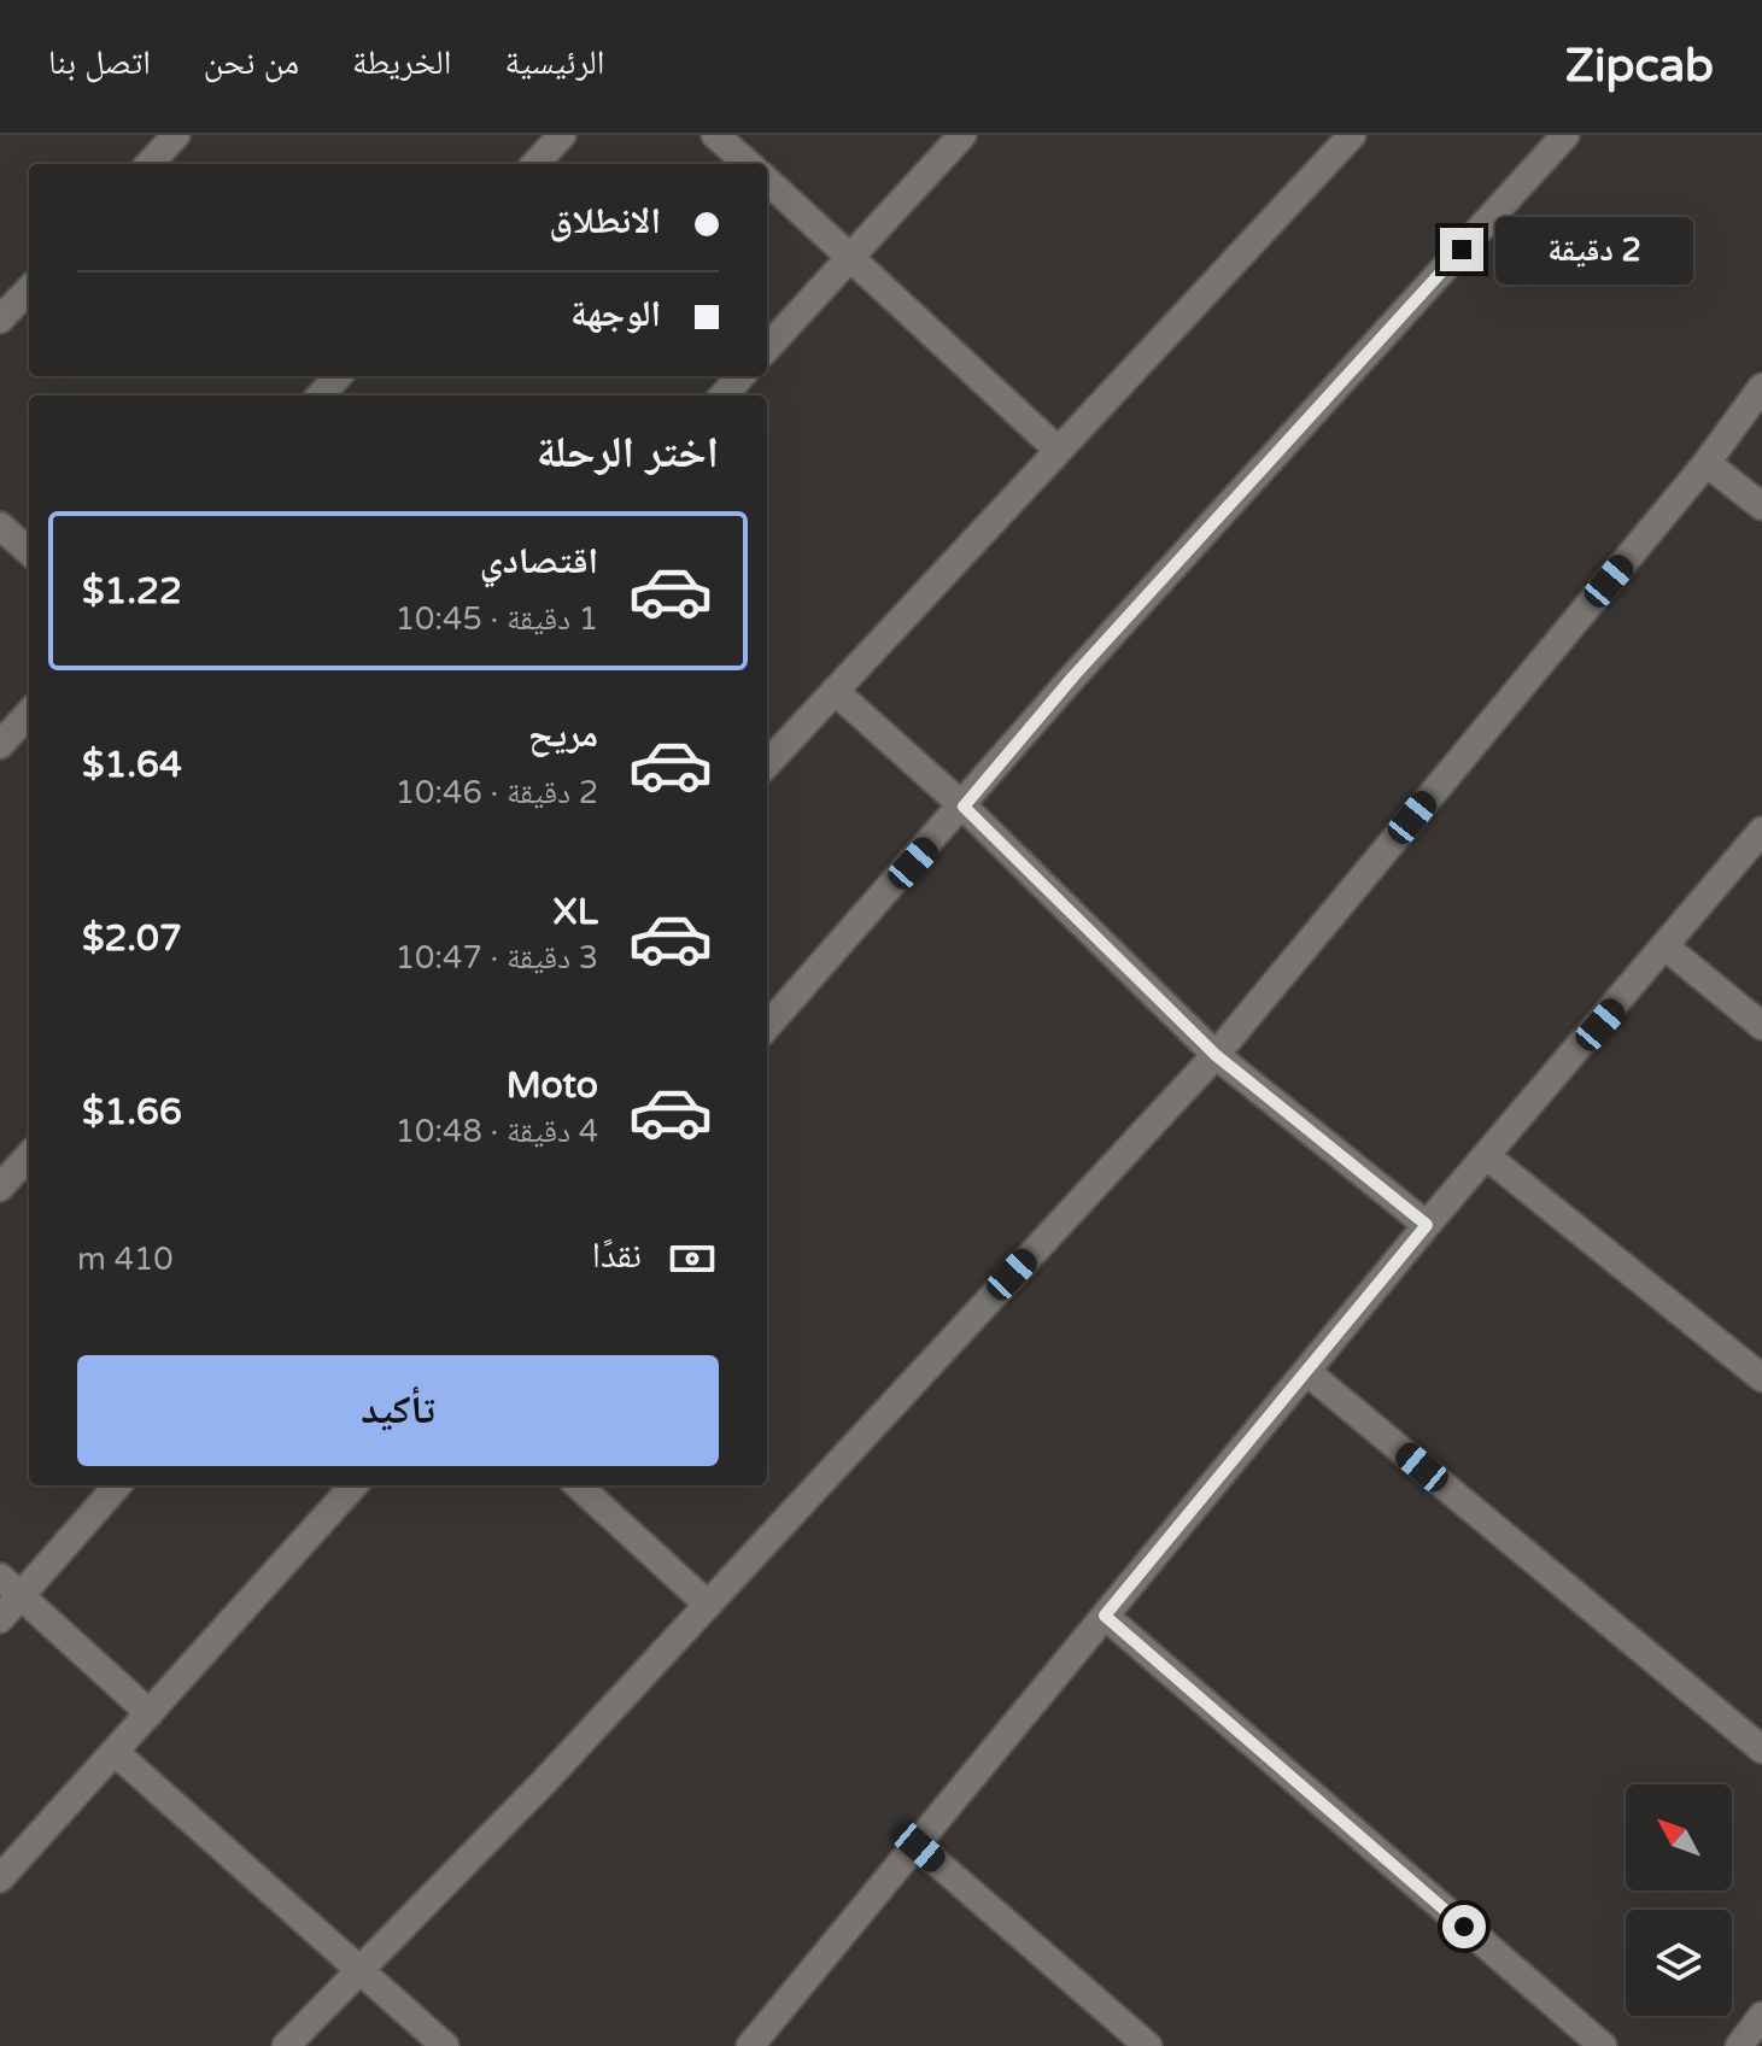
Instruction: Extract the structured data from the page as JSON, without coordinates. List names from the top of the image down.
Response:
{
  "north": "top left",
  "page": {
    "header": "Zipcab",
    "nav": [
      "الرئيسية",
      "الخريطة",
      "من نحن",
      "اتصل بنا"
    ],
    "banner": ["الانطلاق", "الوجهة"],
    "bubble": "2 دقيقة",
    "heading": "اختر الرحلة",
    "list": [
      {
        "name": "اقتصادي",
        "note": "1 دقيقة · 10:45",
        "value": "$1.22"
      },
      {
        "name": "مريح",
        "note": "2 دقيقة · 10:46",
        "value": "$1.64"
      },
      {
        "name": "XL",
        "note": "3 دقيقة · 10:47",
        "value": "$2.07"
      },
      {
        "name": "Moto",
        "note": "4 دقيقة · 10:48",
        "value": "$1.66"
      }
    ],
    "pay": ["نقدًا", "410 m"],
    "buttons": "تأكيد"
  }
}
